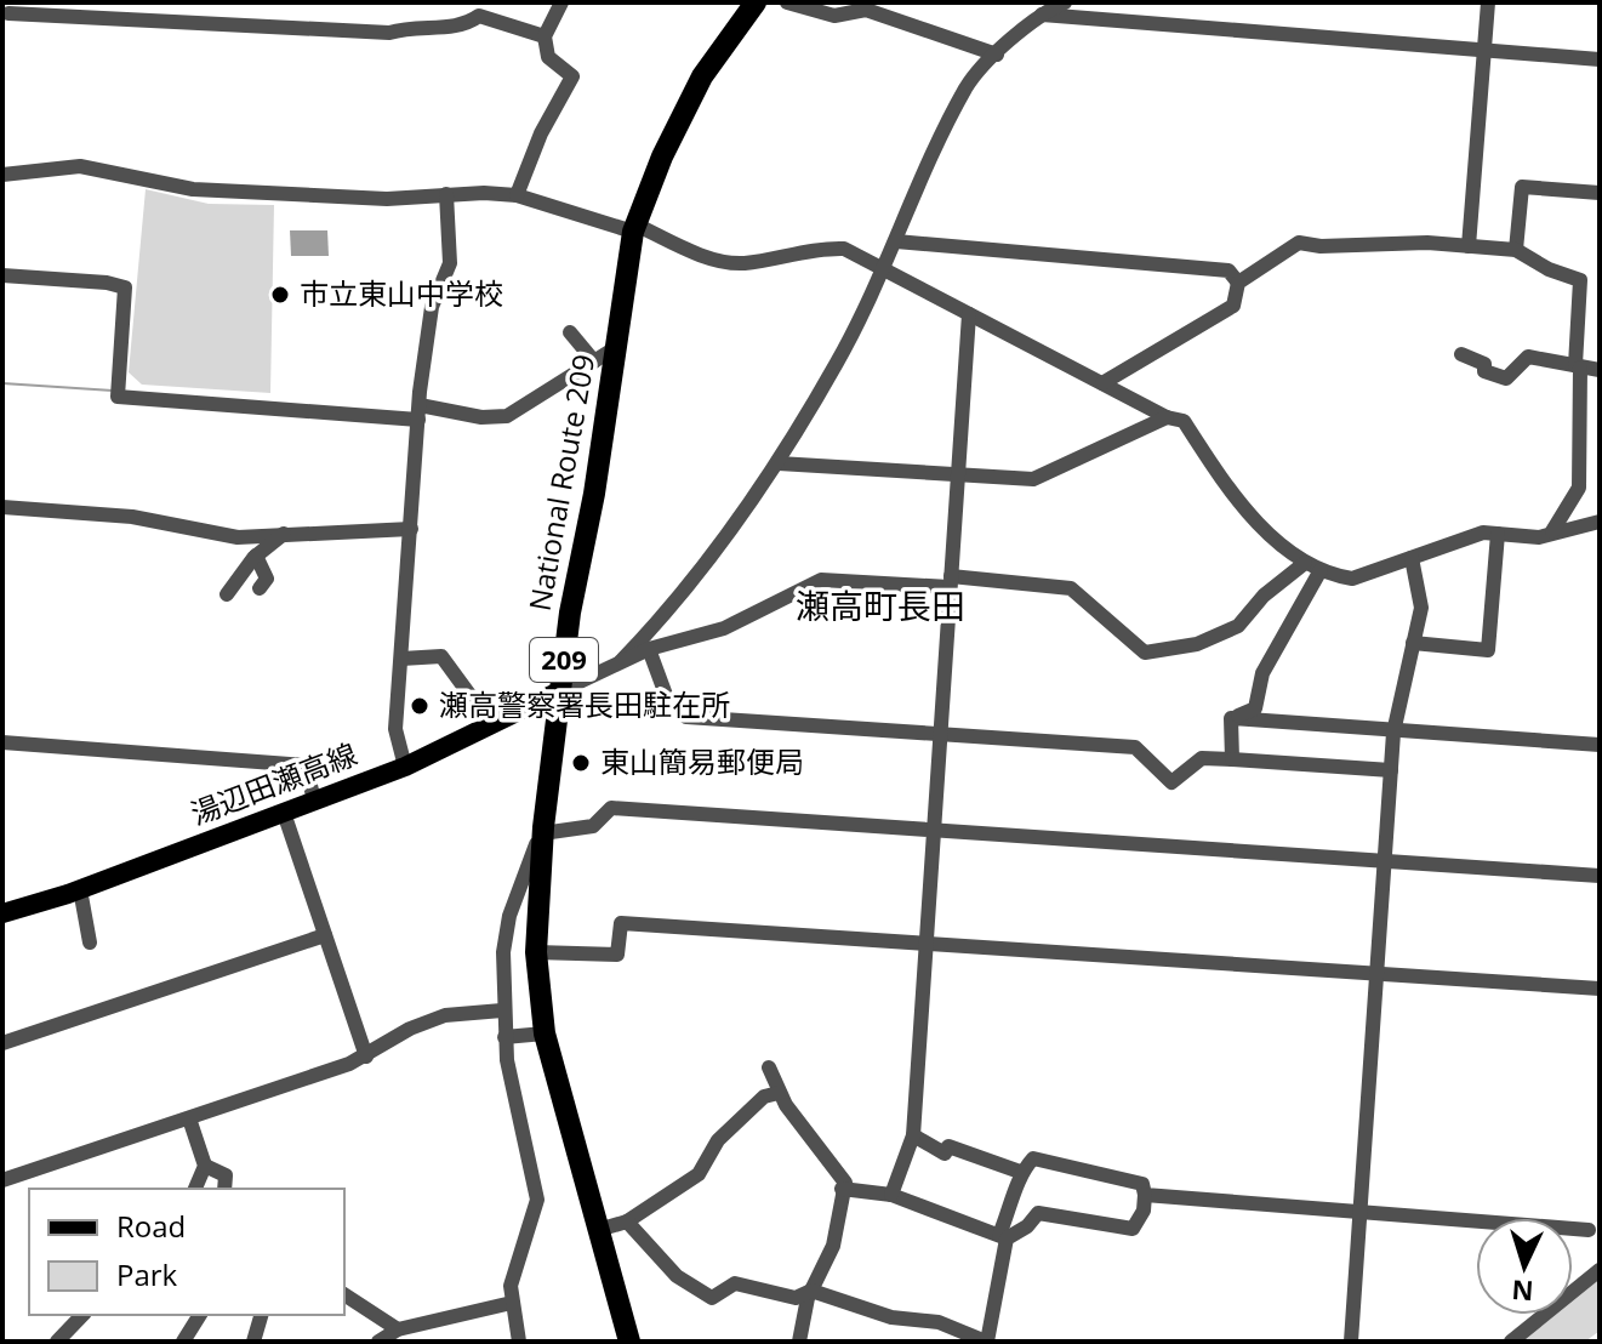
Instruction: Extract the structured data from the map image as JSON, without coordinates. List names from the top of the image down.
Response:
{
  "streets": {
    "highway": ["National Route 209", "209"],
    "main road": ["湯辺田瀬高線"]
  },
  "crossings": [
    ["National Route 209", "湯辺田瀬高線"]
  ],
  "districts": ["瀬高町長田"],
  "places": ["市立東山中学校", "瀬高警察署長田駐在所", "東山簡易郵便局"],
  "legend": ["Road", "Park"],
  "north": "bottom"
}
